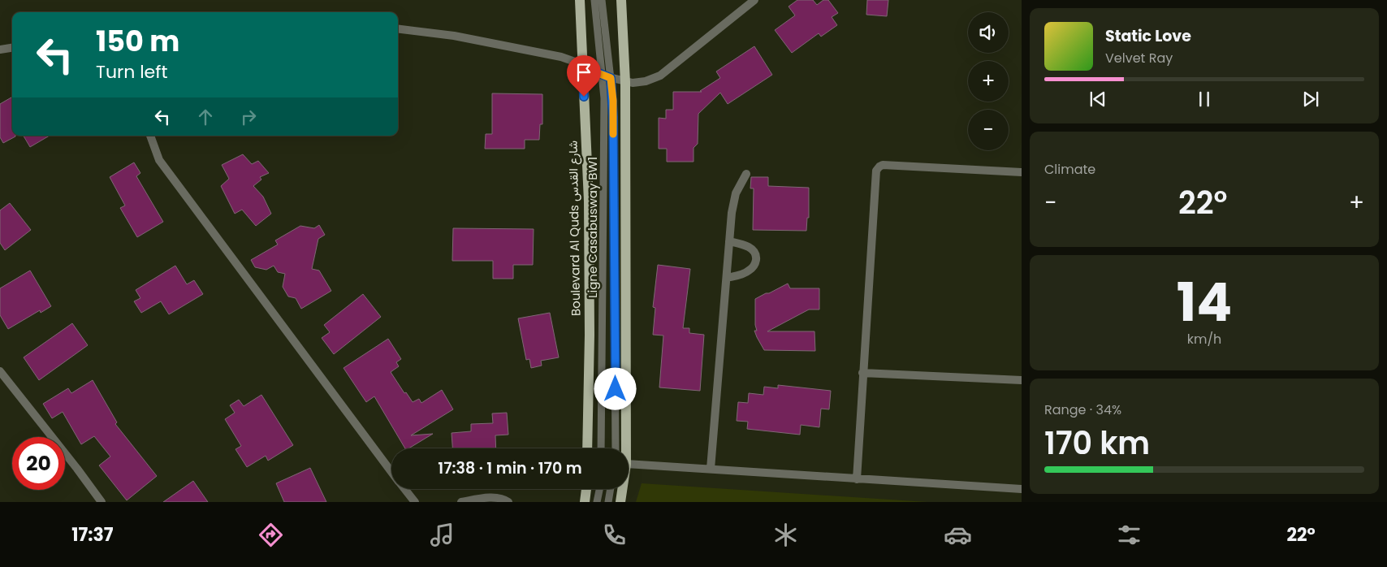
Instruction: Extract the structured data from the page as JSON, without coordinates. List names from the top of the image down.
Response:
{
  "streets": {
    "main road": ["Boulevard Al Quds شارع القدس"],
    "lane": ["Ligne Casabusway BW1"]
  },
  "page": {
    "map_buttons": ["+", "−"],
    "turn": ["150 m", "Turn left"],
    "song": ["Static Love", "Velvet Ray"],
    "tile": [
      "Climate",
      ["14", "km/h"],
      ["Range · 34%", "170 km"]
    ],
    "heat": ["−", "22°", "+"],
    "limit": "20",
    "trip": "17:38 · 1 min · 170 m",
    "tabs": ["17:37", "22°"]
  }
}
